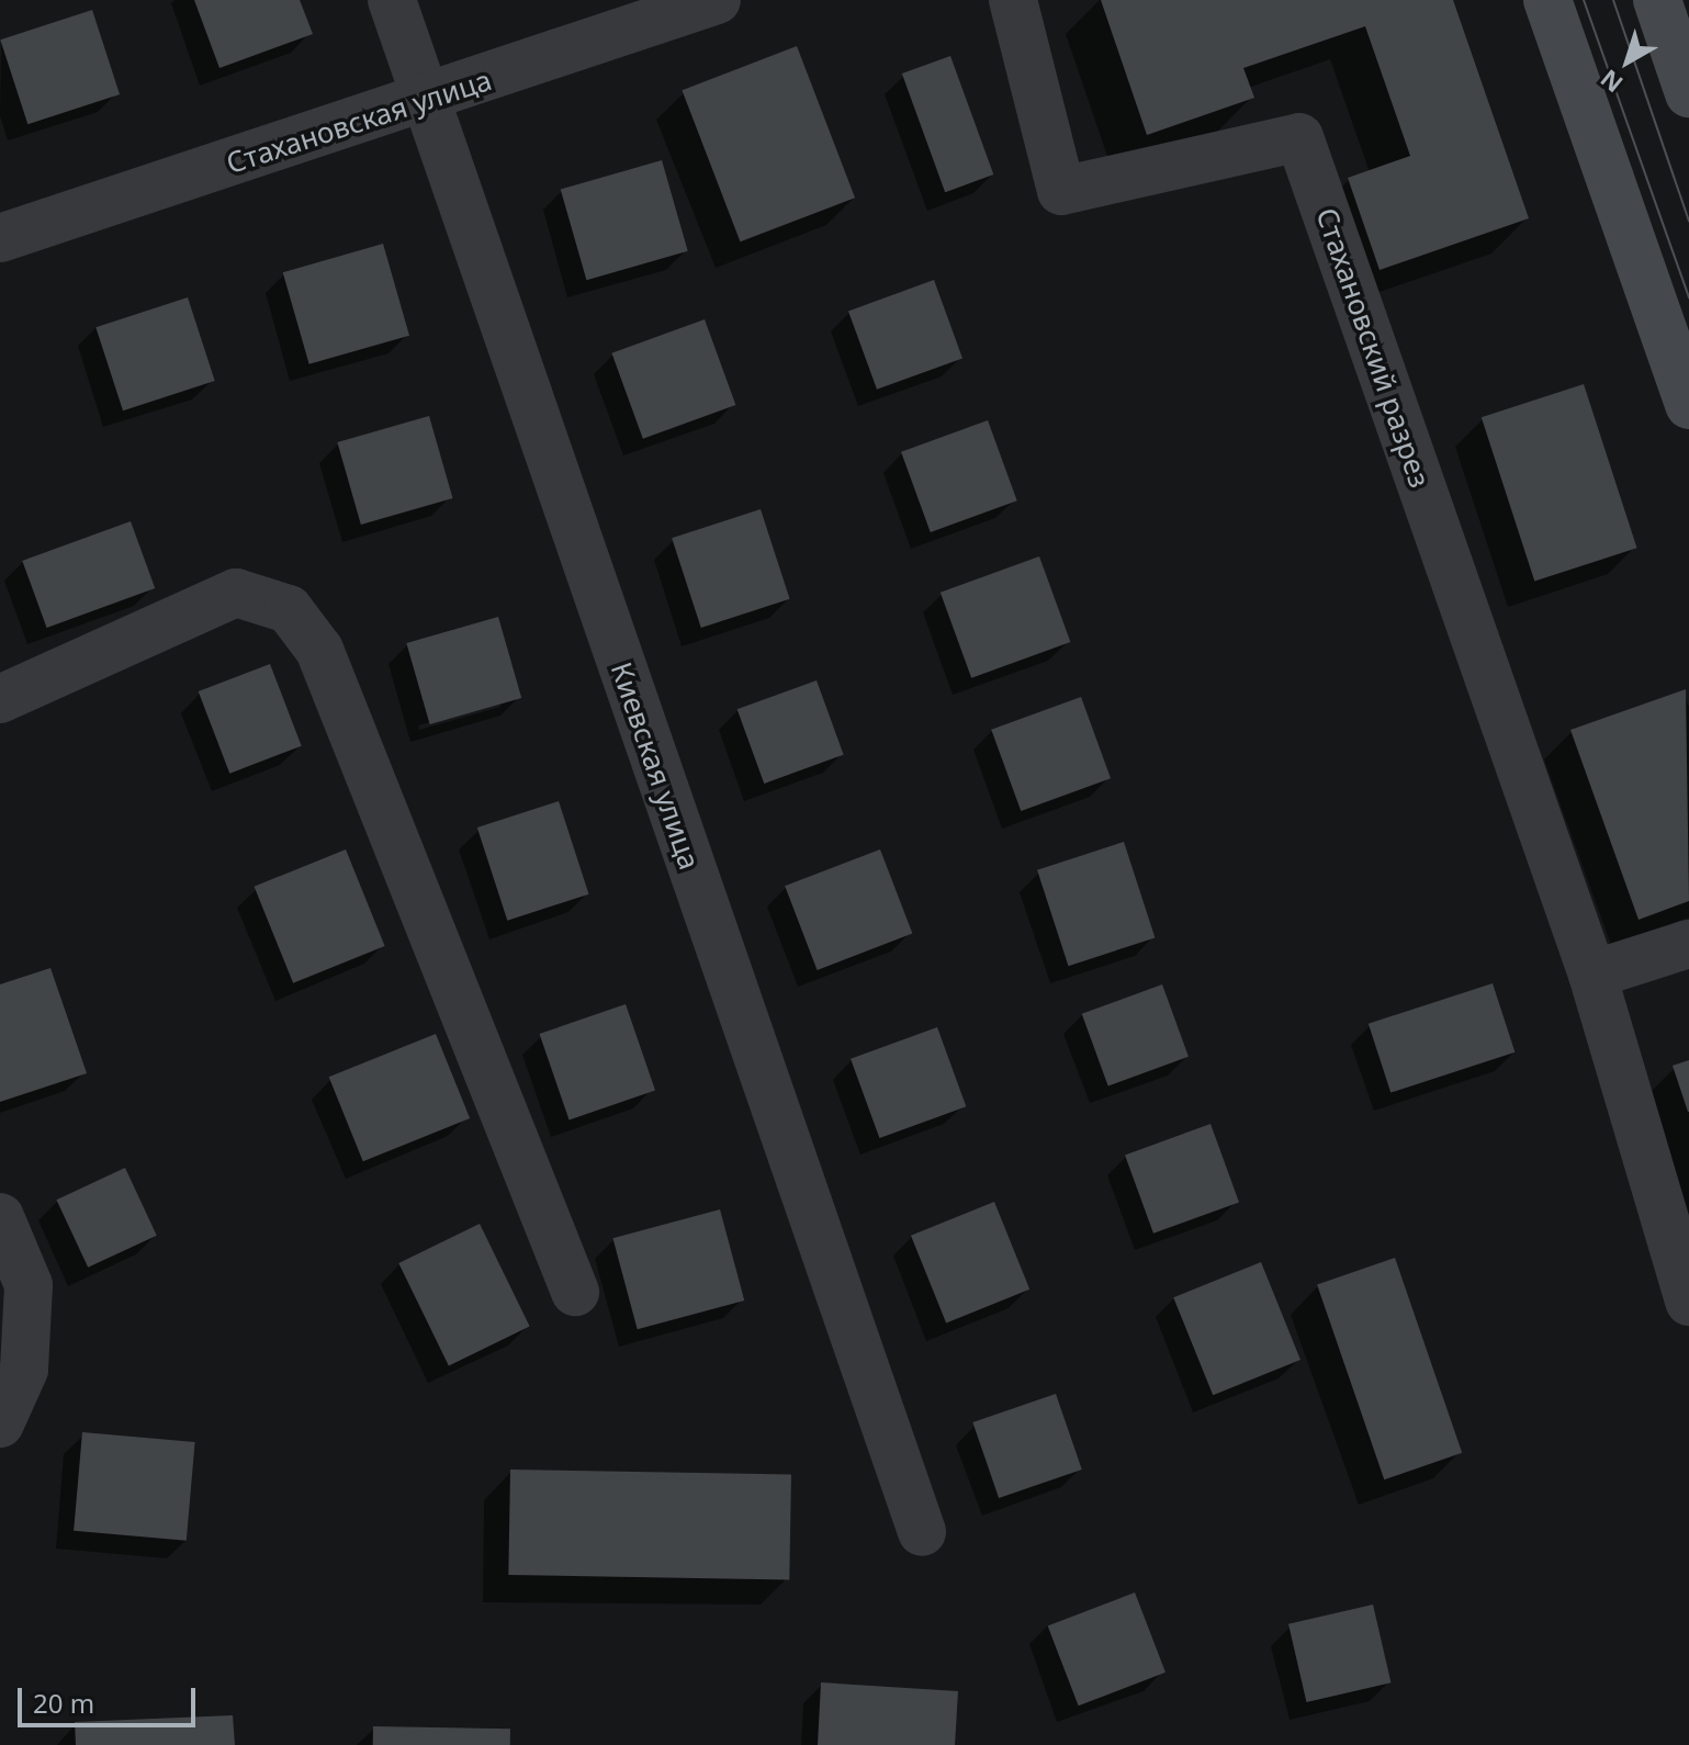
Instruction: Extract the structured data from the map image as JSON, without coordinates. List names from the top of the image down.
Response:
{
  "streets": {
    "street": ["Стахановская улица", "Стахановский разрез", "Киевская улица"]
  },
  "crossings": [
    ["Стахановская улица", "Киевская улица"]
  ],
  "scale_bar": "20 m",
  "north": "bottom left"
}
